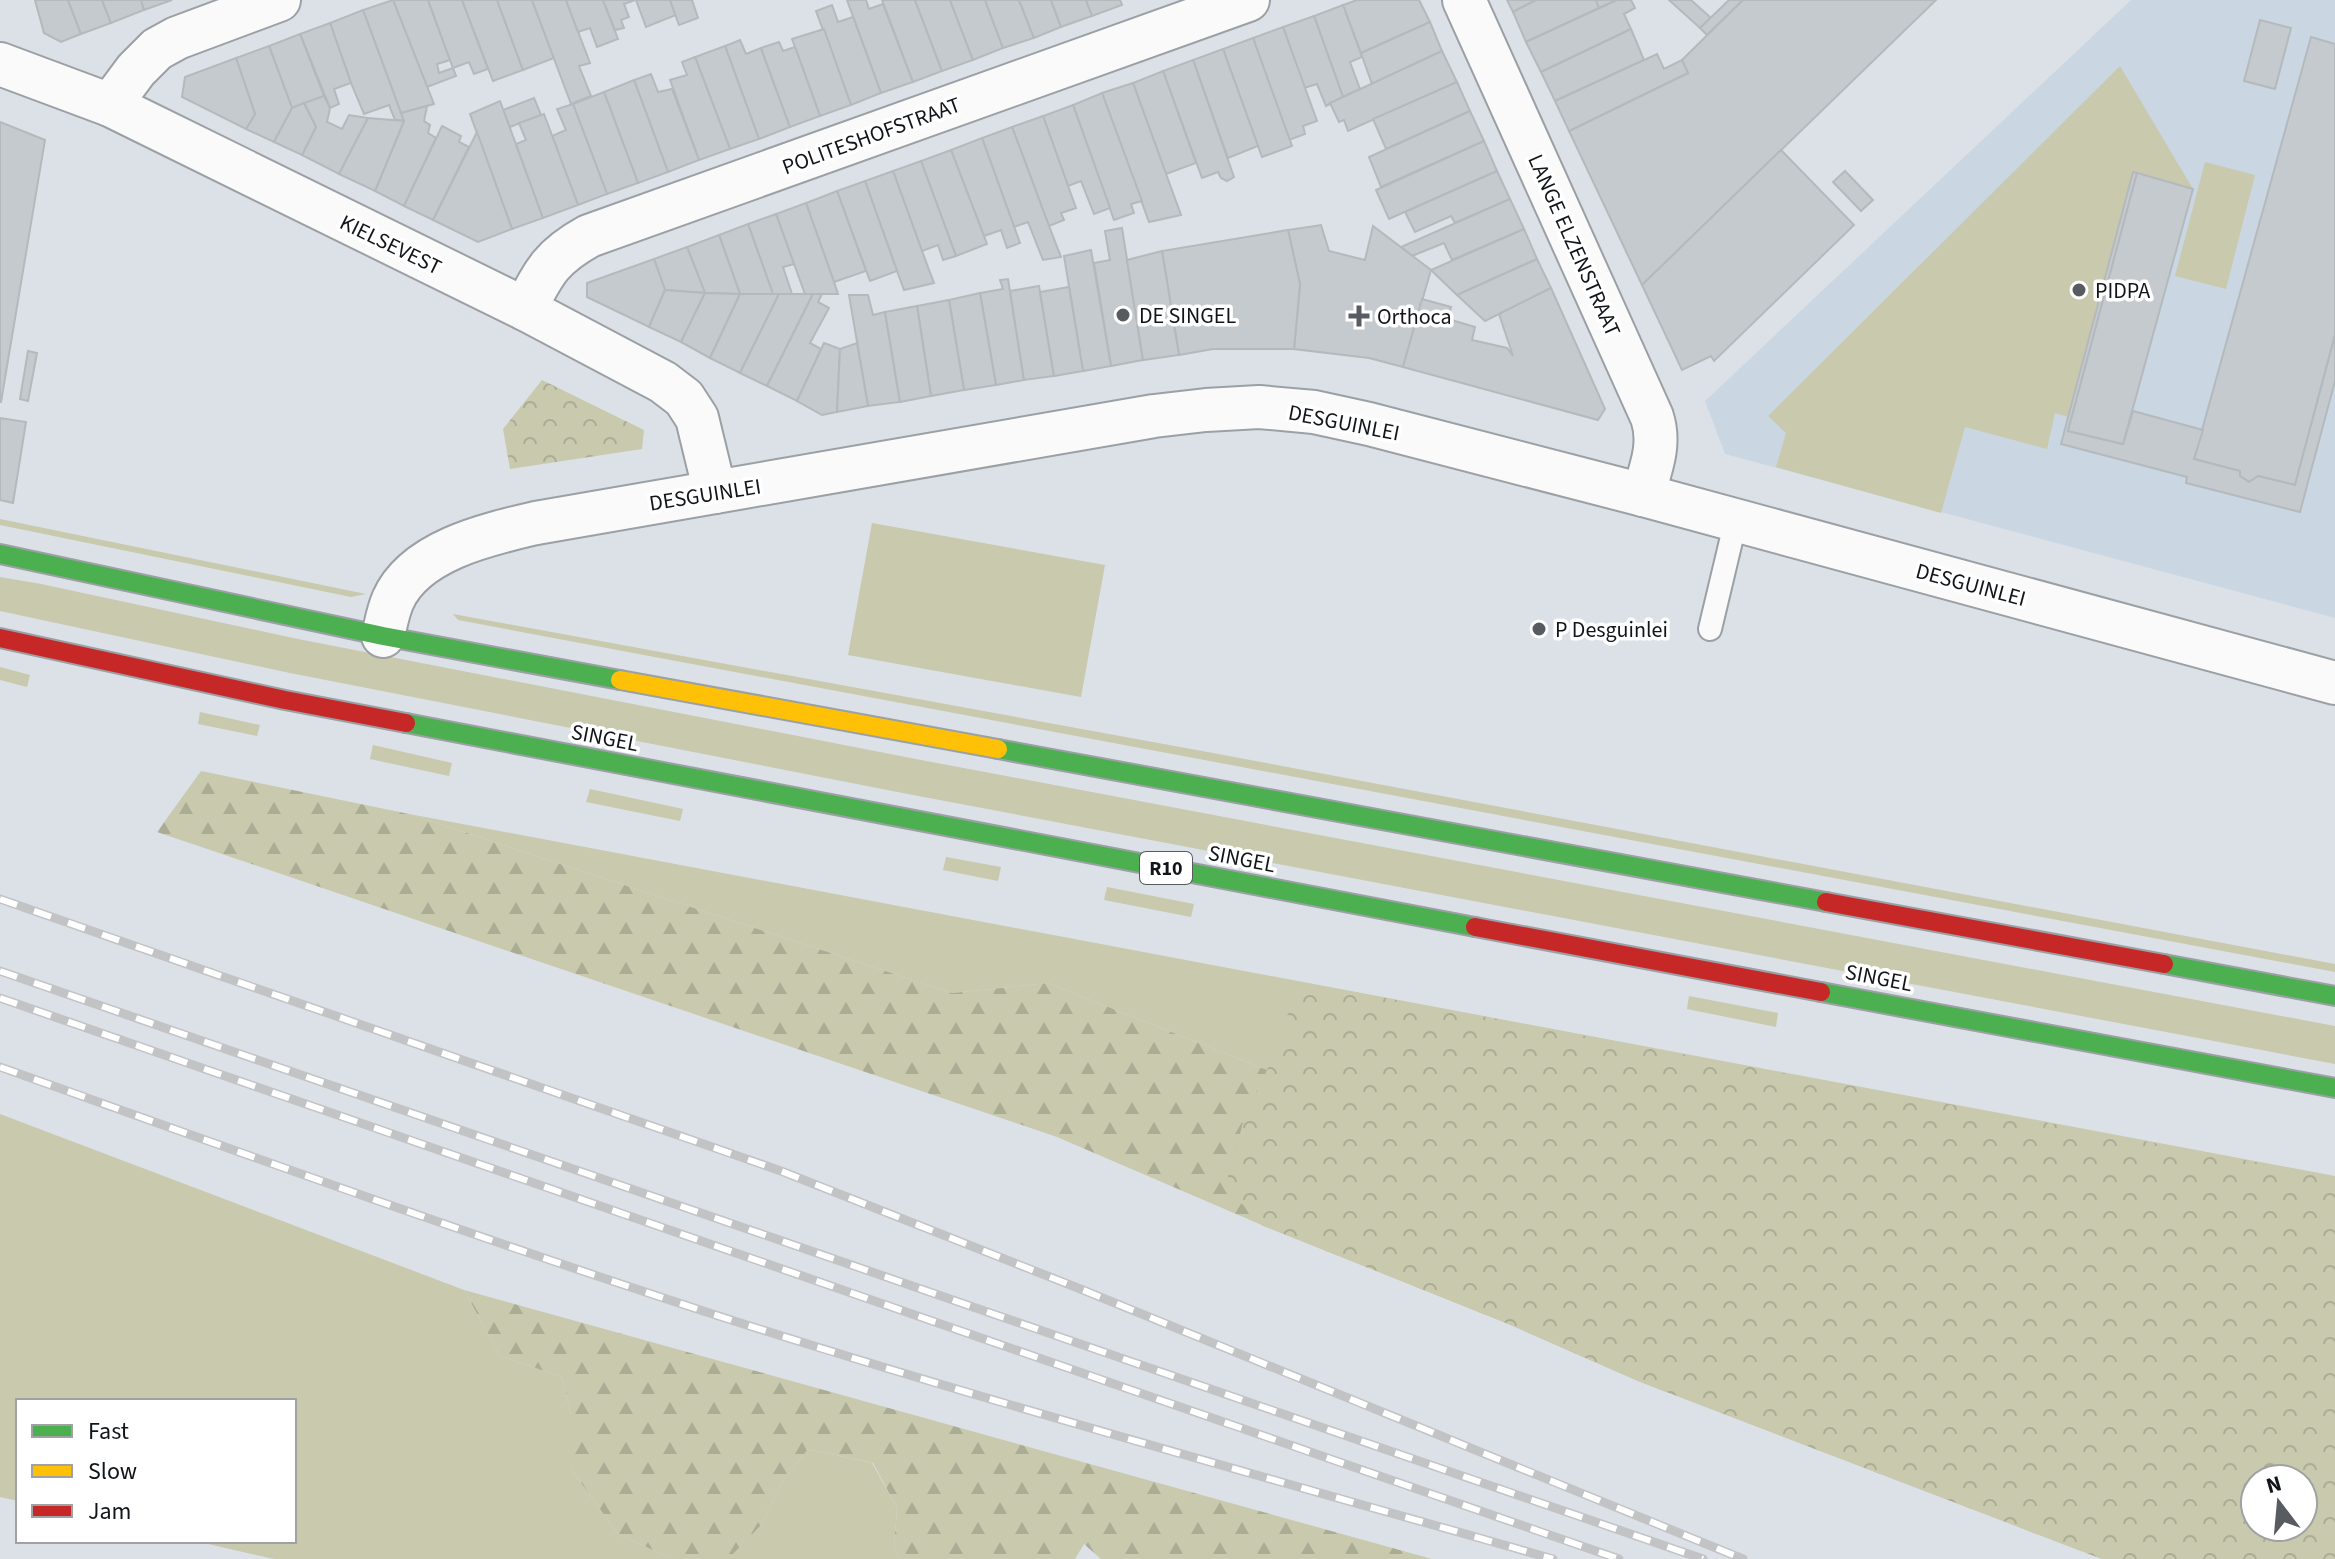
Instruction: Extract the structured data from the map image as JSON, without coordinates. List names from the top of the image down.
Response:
{
  "streets": {
    "main road": ["SINGEL", "R10"],
    "street": [
      "POLITESHOFSTRAAT",
      "KIELSEVEST",
      "LANGE ELZENSTRAAT",
      "DESGUINLEI"
    ]
  },
  "crossings": [
    ["POLITESHOFSTRAAT", "KIELSEVEST"],
    ["KIELSEVEST", "DESGUINLEI"],
    ["LANGE ELZENSTRAAT", "DESGUINLEI"]
  ],
  "places": {
    "other": ["PIDPA", "DE SINGEL", "P Desguinlei"],
    "health": ["Orthoca"]
  },
  "legend": ["Fast", "Slow", "Jam"],
  "north": "top"
}
